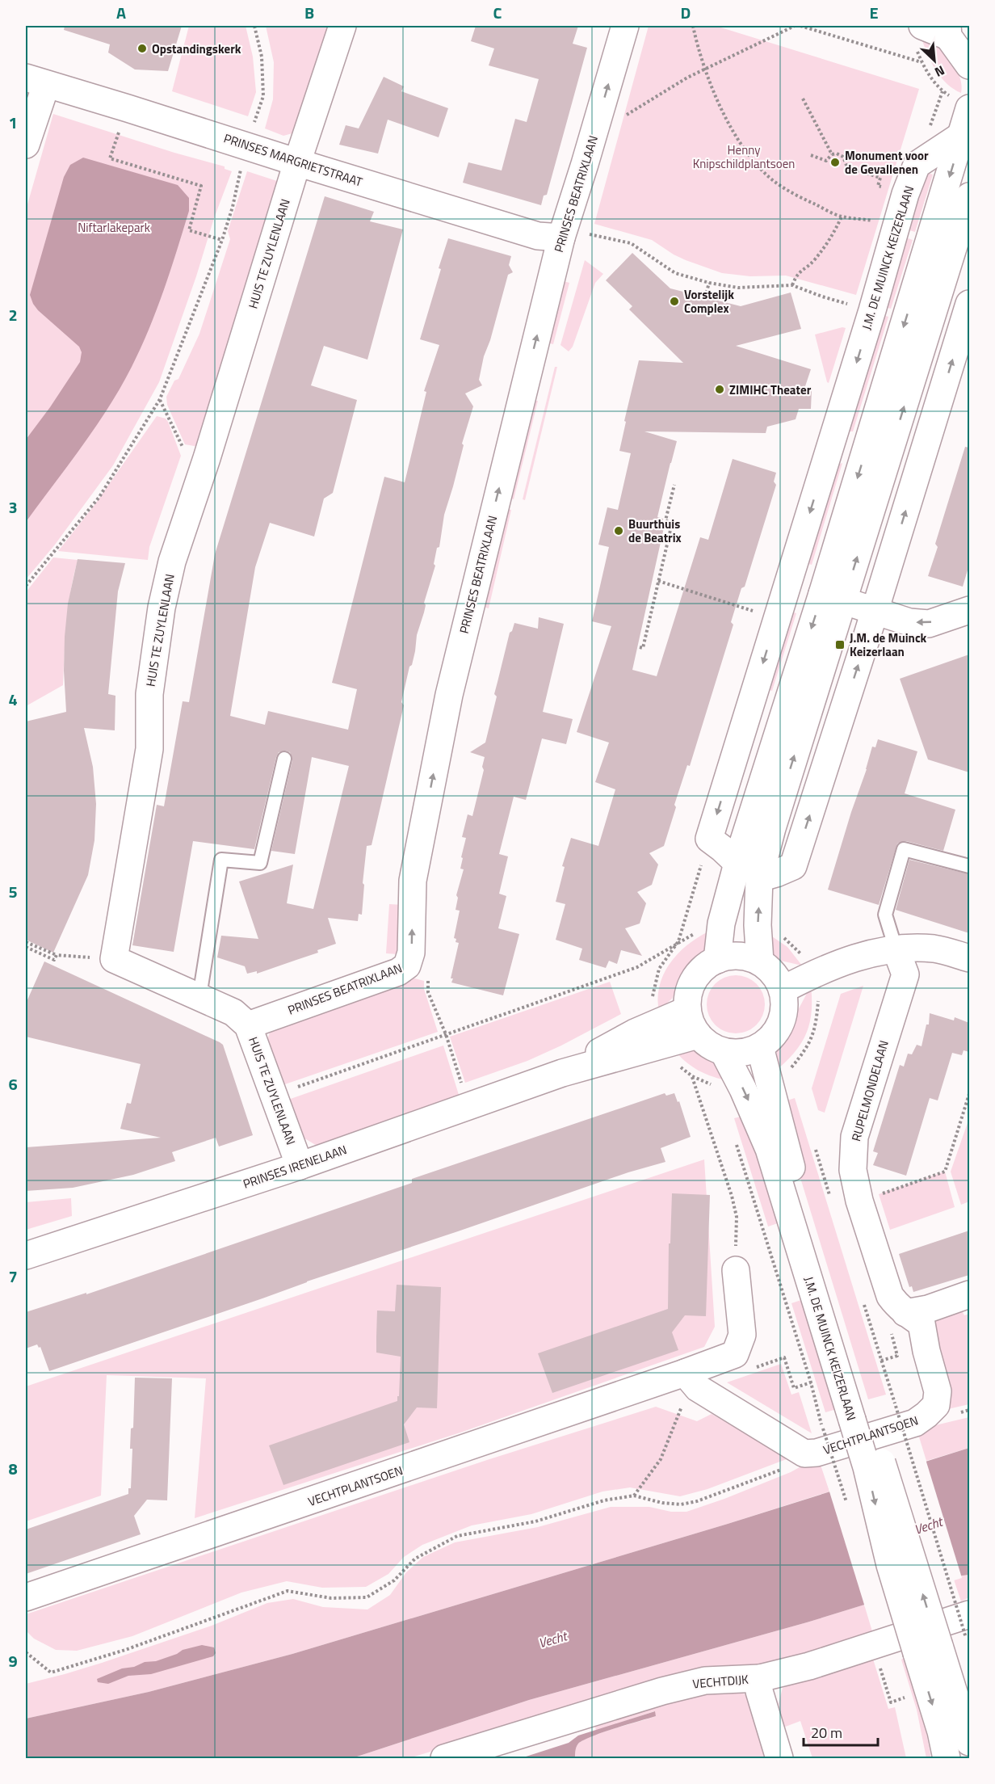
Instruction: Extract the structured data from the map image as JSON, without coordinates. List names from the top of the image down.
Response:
{
  "streets": {
    "street": [
      "PRINSES MARGRIETSTRAAT",
      "PRINSES BEATRIXLAAN",
      "HUIS TE ZUYLENLAAN",
      "J.M. DE MUINCK KEIZERLAAN",
      "RUPELMONDELAAN",
      "PRINSES IRENELAAN",
      "VECHTPLANTSOEN",
      "VECHTDIJK"
    ]
  },
  "crossings": [
    ["PRINSES MARGRIETSTRAAT", "PRINSES BEATRIXLAAN"],
    ["PRINSES MARGRIETSTRAAT", "HUIS TE ZUYLENLAAN"],
    ["PRINSES BEATRIXLAAN", "HUIS TE ZUYLENLAAN"],
    ["HUIS TE ZUYLENLAAN", "PRINSES IRENELAAN"],
    ["J.M. DE MUINCK KEIZERLAAN", "PRINSES IRENELAAN"],
    ["RUPELMONDELAAN", "VECHTPLANTSOEN"]
  ],
  "one_way": ["PRINSES BEATRIXLAAN"],
  "water": ["Vecht"],
  "parks": ["Henny Knipschildplantsoen", "Niftarlakepark"],
  "places": {
    "other": [
      "Opstandingskerk",
      "Monument voor de Gevallenen",
      "Vorstelijk Complex",
      "ZIMIHC Theater",
      "Buurthuis de Beatrix"
    ],
    "transit": ["J.M. de Muinck Keizerlaan"]
  },
  "scale_bar": "20 m",
  "north": "bottom right",
  "grid": {
    "columns": [
      "A",
      "B",
      "C",
      "D",
      "E"
    ],
    "rows": [
      "1",
      "2",
      "3",
      "4",
      "5",
      "6",
      "7",
      "8",
      "9"
    ]
  }
}
